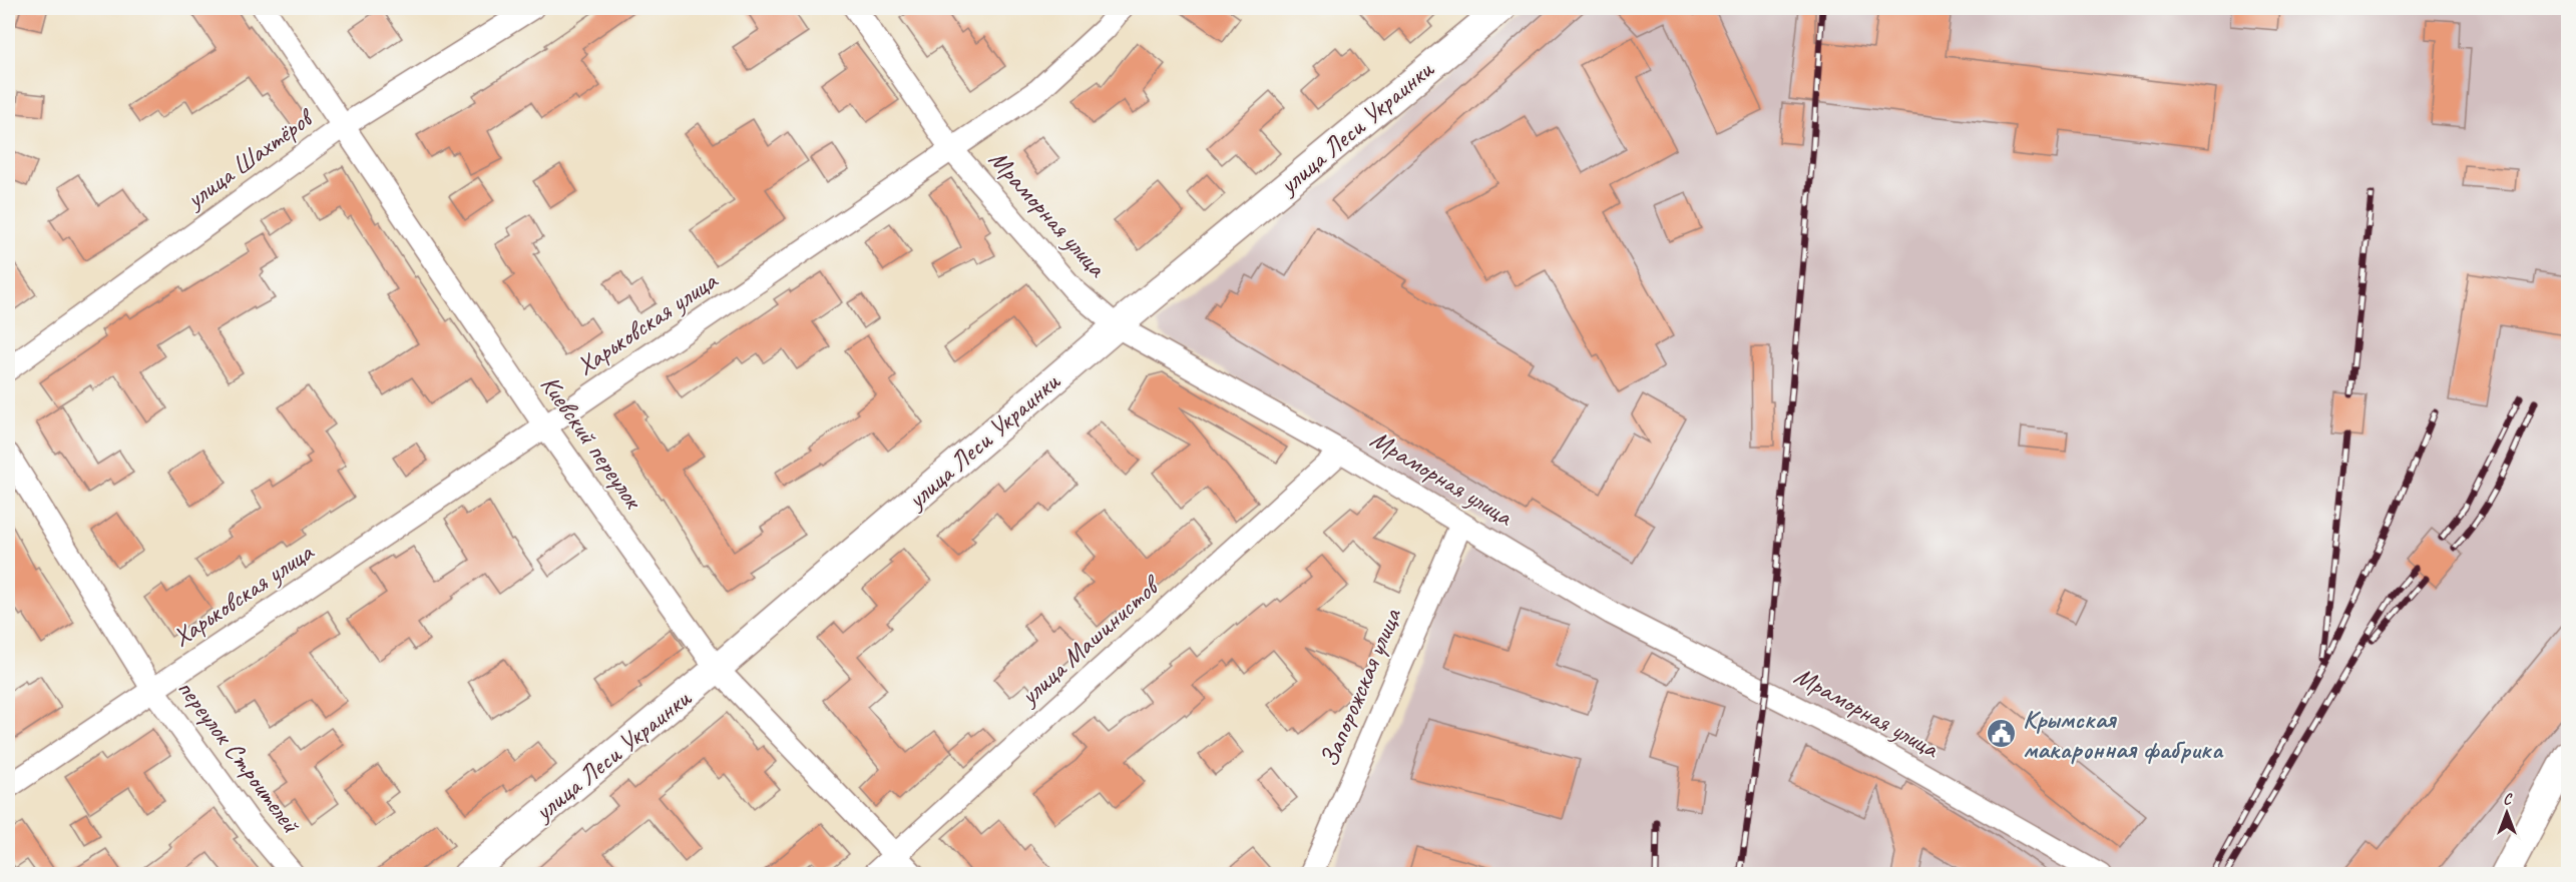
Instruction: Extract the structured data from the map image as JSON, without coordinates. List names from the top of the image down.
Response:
{
  "streets": {
    "main road": ["улица Леси Украинки"],
    "street": [
      "улица Шахтёров",
      "Мраморная улица",
      "Харьковская улица",
      "Киевский переулок",
      "улица Машинистов",
      "Запорожская улица",
      "переулок Строителей"
    ]
  },
  "crossings": [
    ["улица Леси Украинки", "Мраморная улица"],
    ["улица Леси Украинки", "Киевский переулок"],
    ["улица Шахтёров", "Киевский переулок"],
    ["Мраморная улица", "Харьковская улица"],
    ["Мраморная улица", "улица Машинистов"],
    ["Мраморная улица", "Запорожская улица"],
    ["Харьковская улица", "Киевский переулок"],
    ["Харьковская улица", "переулок Строителей"],
    ["Киевский переулок", "улица Машинистов"]
  ],
  "places": {
    "public building": ["Крымская макаронная фабрика"]
  },
  "north": "top"
}
